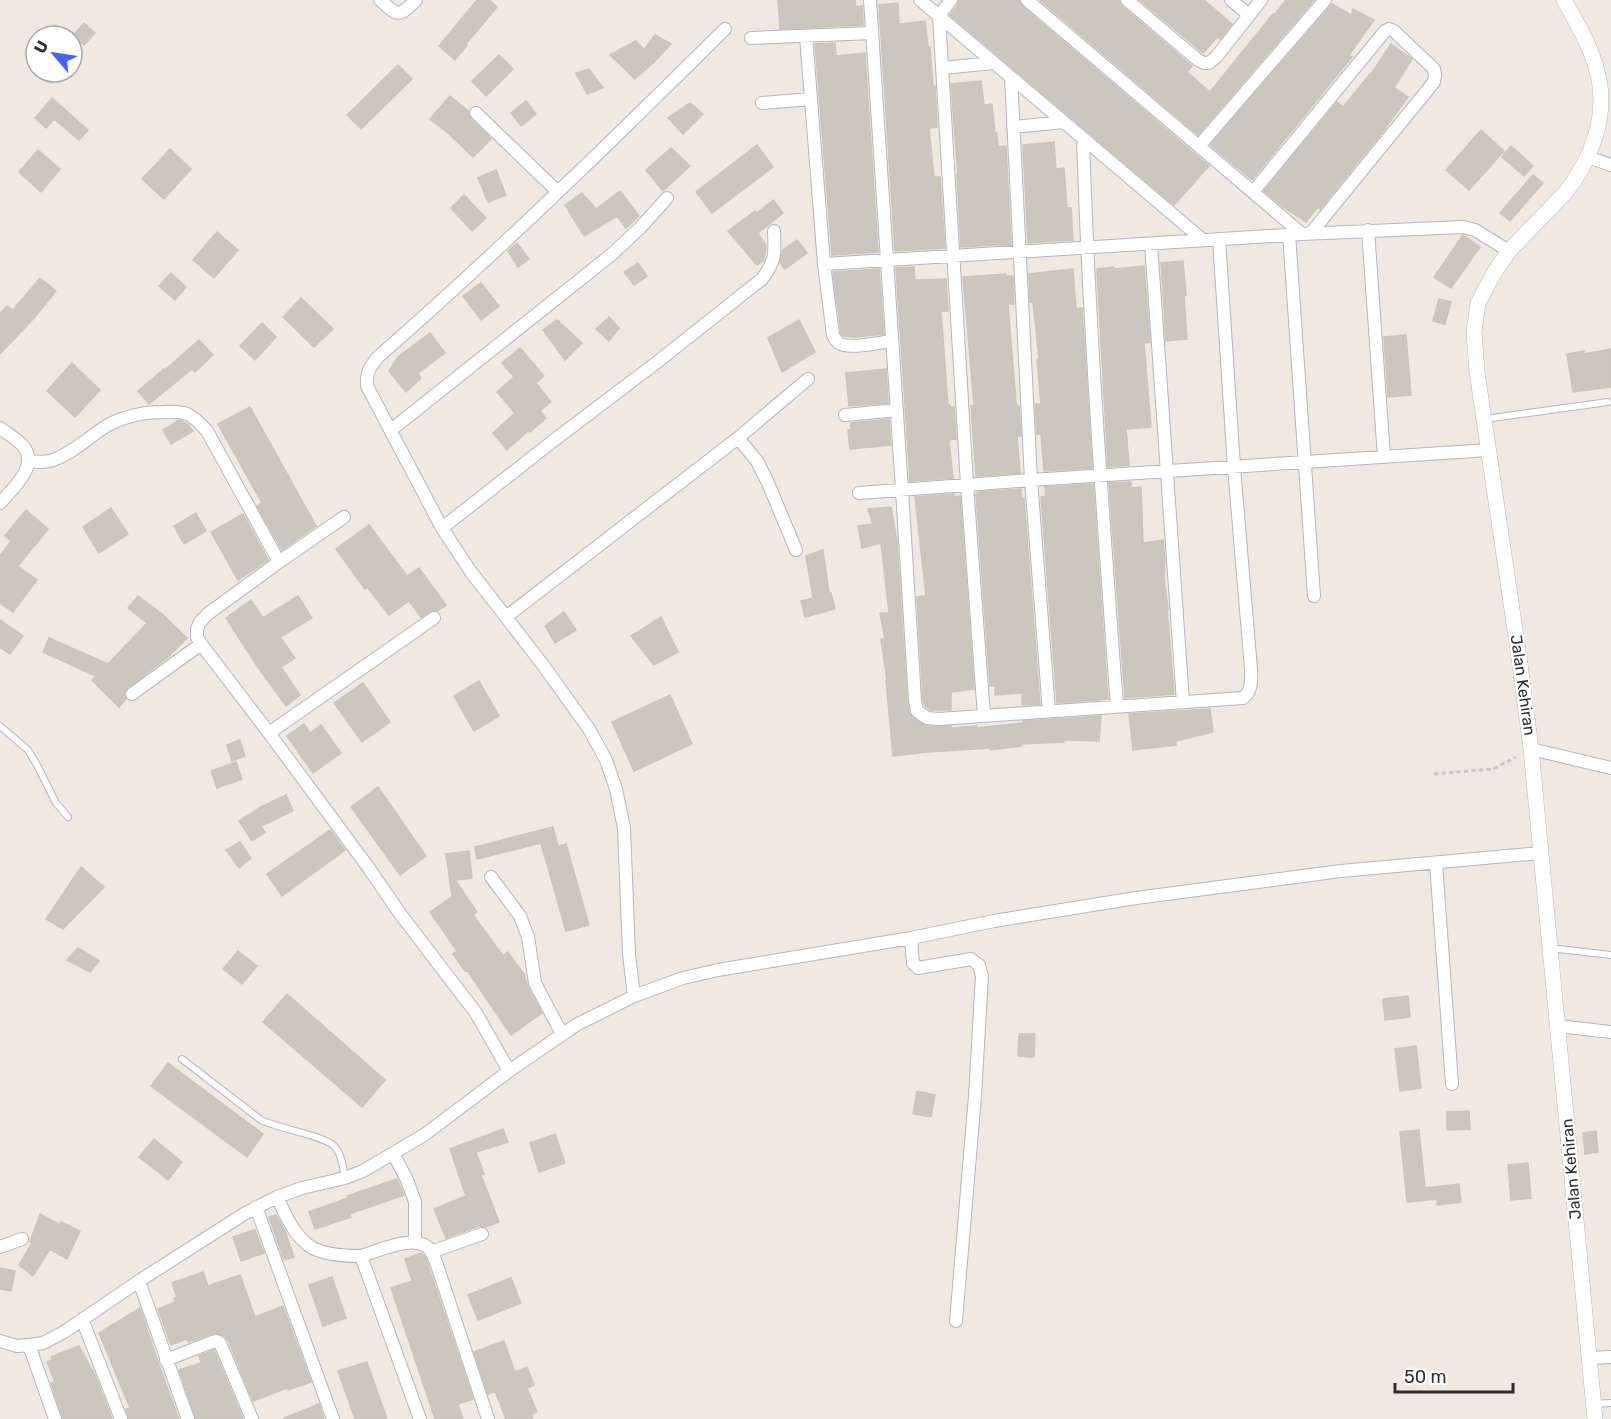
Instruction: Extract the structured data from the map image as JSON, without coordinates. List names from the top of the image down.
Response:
{
  "streets": {
    "street": ["Jalan Kehiran"]
  },
  "scale_bar": "50 m",
  "north": "top left"
}
